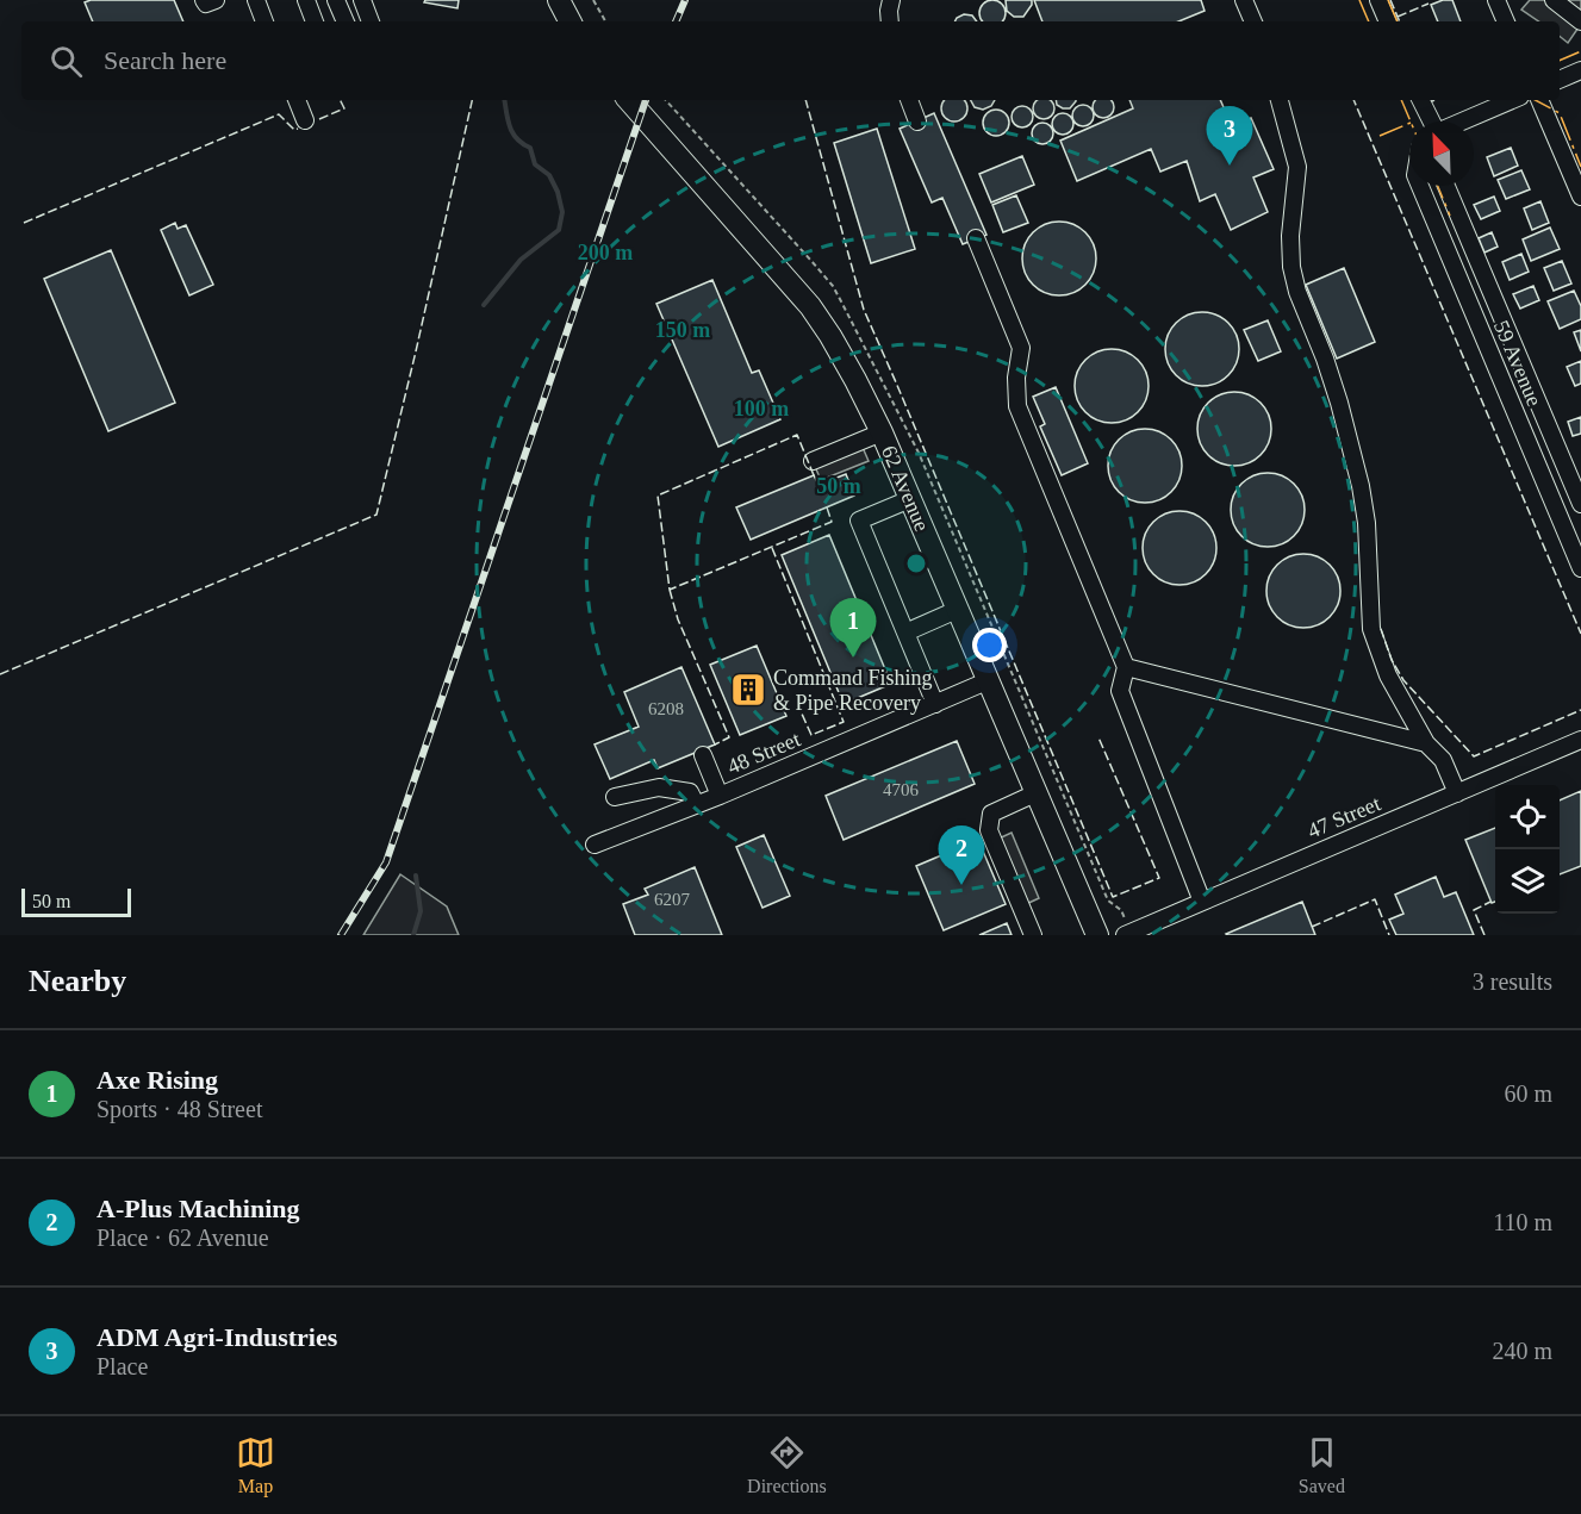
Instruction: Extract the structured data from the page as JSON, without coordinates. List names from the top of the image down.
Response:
{
  "streets": {
    "main road": ["62 Avenue"],
    "street": ["59 Avenue", "48 Street", "47 Street"]
  },
  "crossings": [
    ["62 Avenue", "48 Street"]
  ],
  "places": {
    "building": ["Command Fishing & Pipe Recovery"]
  },
  "house_numbers": ["6208", "4706", "6207"],
  "scale_bar": "50 m",
  "north": "top left",
  "page": {
    "search": "Search here",
    "pins": ["3", "1", "2"],
    "scale": "50 m",
    "heading": ["Nearby", "3 results"],
    "list": [
      {
        "mark": "1",
        "name": "Axe Rising",
        "note": "Sports · 48 Street",
        "value": "60 m"
      },
      {
        "mark": "2",
        "name": "A-Plus Machining",
        "note": "Place · 62 Avenue",
        "value": "110 m"
      },
      {
        "mark": "3",
        "name": "ADM Agri-Industries",
        "note": "Place",
        "value": "240 m"
      }
    ],
    "nav": ["Map", "Directions", "Saved"]
  },
  "rings": [
    "200 m",
    "150 m",
    "100 m",
    "50 m"
  ]
}
